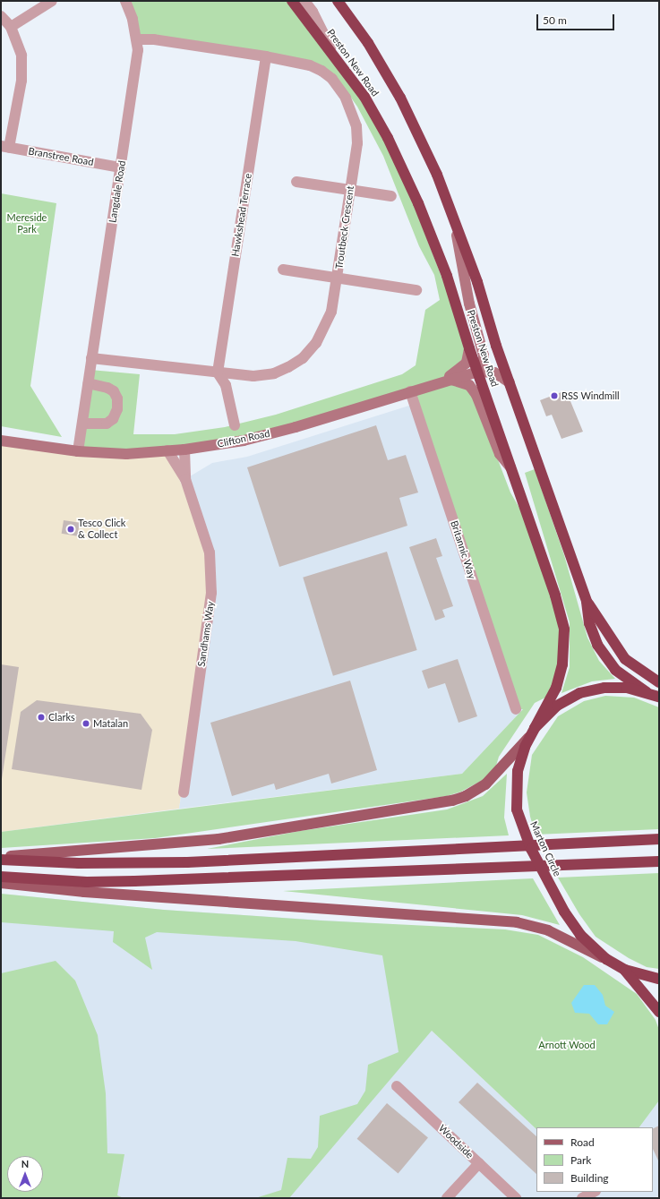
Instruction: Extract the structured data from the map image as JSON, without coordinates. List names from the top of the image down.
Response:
{
  "streets": {
    "highway": ["Preston New Road", "Marton Circle"],
    "street": [
      "Branstree Road",
      "Langdale Road",
      "Hawkshead Terrace",
      "Troutbeck Crescent",
      "Clifton Road",
      "Britannic Way",
      "Sandhams Way",
      "Woodside"
    ]
  },
  "crossings": [
    ["Preston New Road", "Clifton Road"],
    ["Preston New Road", "Marton Circle"],
    ["Branstree Road", "Langdale Road"],
    ["Langdale Road", "Troutbeck Crescent"],
    ["Langdale Road", "Clifton Road"],
    ["Hawkshead Terrace", "Troutbeck Crescent"],
    ["Clifton Road", "Britannic Way"],
    ["Clifton Road", "Sandhams Way"]
  ],
  "parks": ["Mereside Park", "Arnott Wood"],
  "places": [
    "RSS Windmill",
    "Tesco Click & Collect",
    "Clarks",
    "Matalan"
  ],
  "legend": ["Road", "Park", "Building"],
  "scale_bar": "50 m",
  "north": "top"
}
